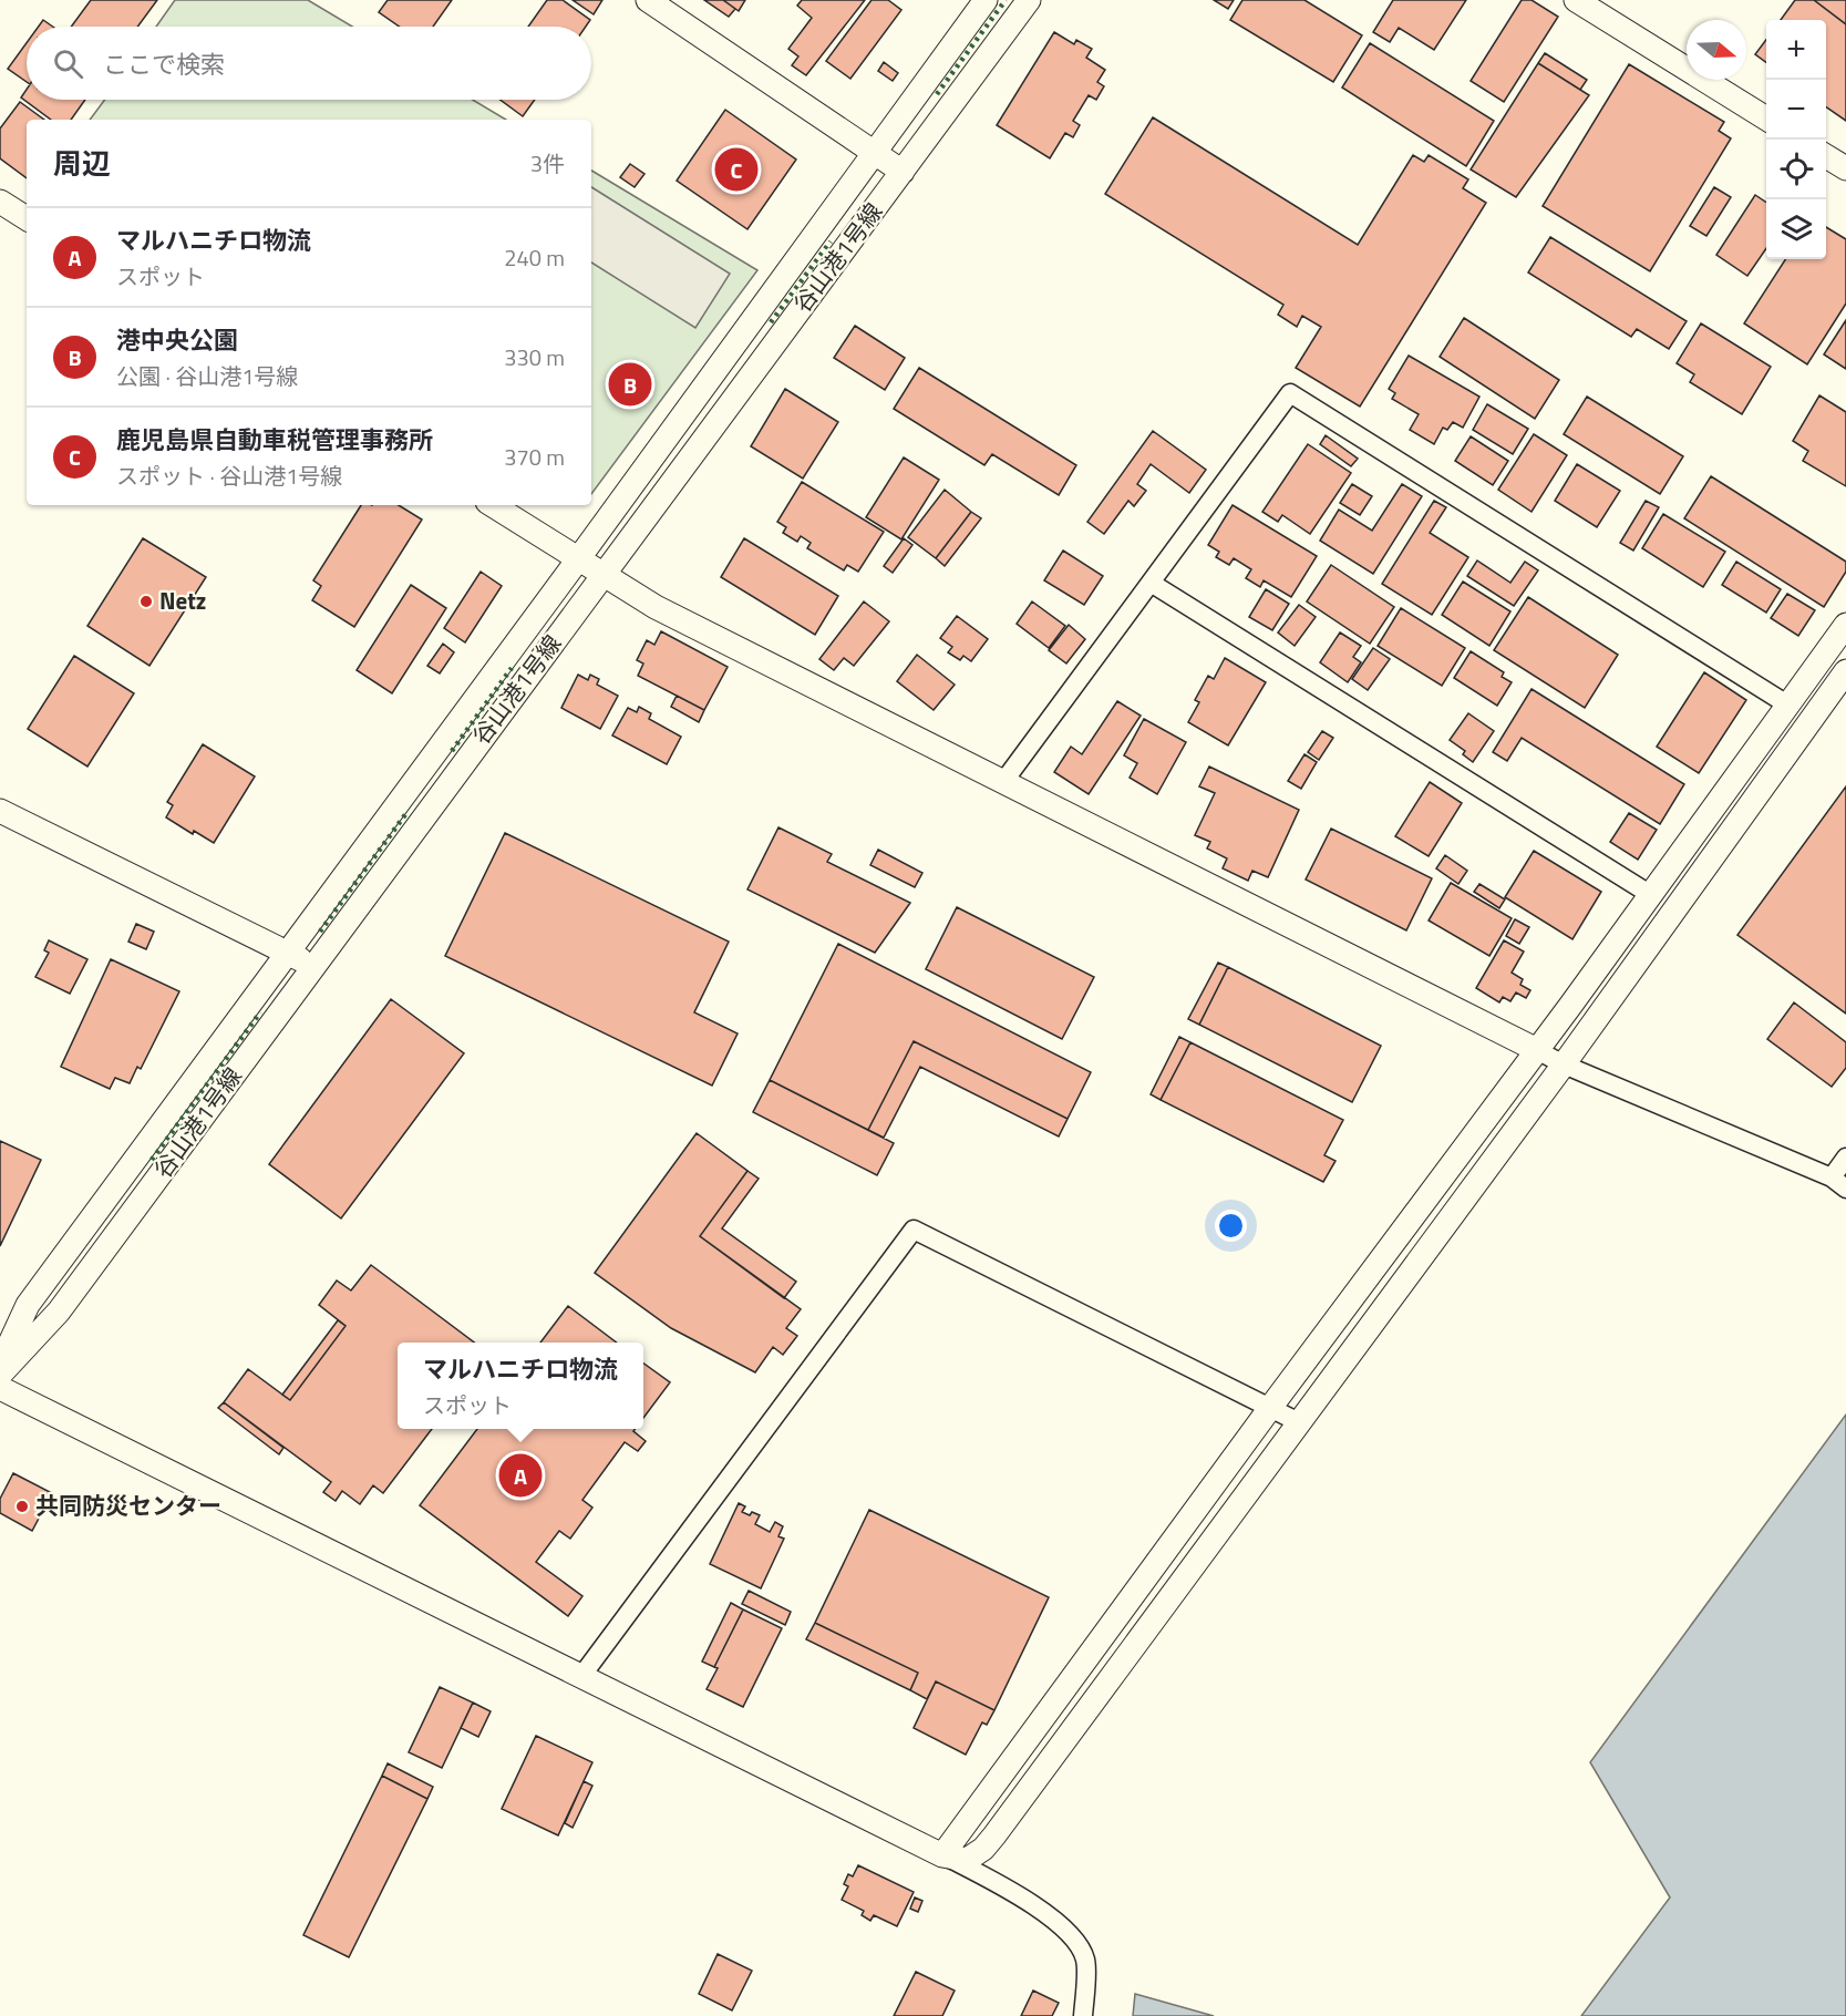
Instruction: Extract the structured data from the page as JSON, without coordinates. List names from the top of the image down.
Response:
{
  "streets": {
    "street": ["谷山港1号線"]
  },
  "places": ["Netz", "共同防災センター"],
  "north": "right",
  "page": {
    "map_buttons": ["+", "−"],
    "search": "ここで検索",
    "heading": ["周辺", "3件"],
    "pins": ["C", "B", "A"],
    "list": [
      {
        "mark": "A",
        "name": "マルハニチロ物流",
        "note": "スポット",
        "value": "240 m"
      },
      {
        "mark": "B",
        "name": "港中央公園",
        "note": "公園 · 谷山港1号線",
        "value": "330 m"
      },
      {
        "mark": "C",
        "name": "鹿児島県自動車税管理事務所",
        "note": "スポット · 谷山港1号線",
        "value": "370 m"
      }
    ],
    "popup": ["マルハニチロ物流", "スポット"]
  }
}
